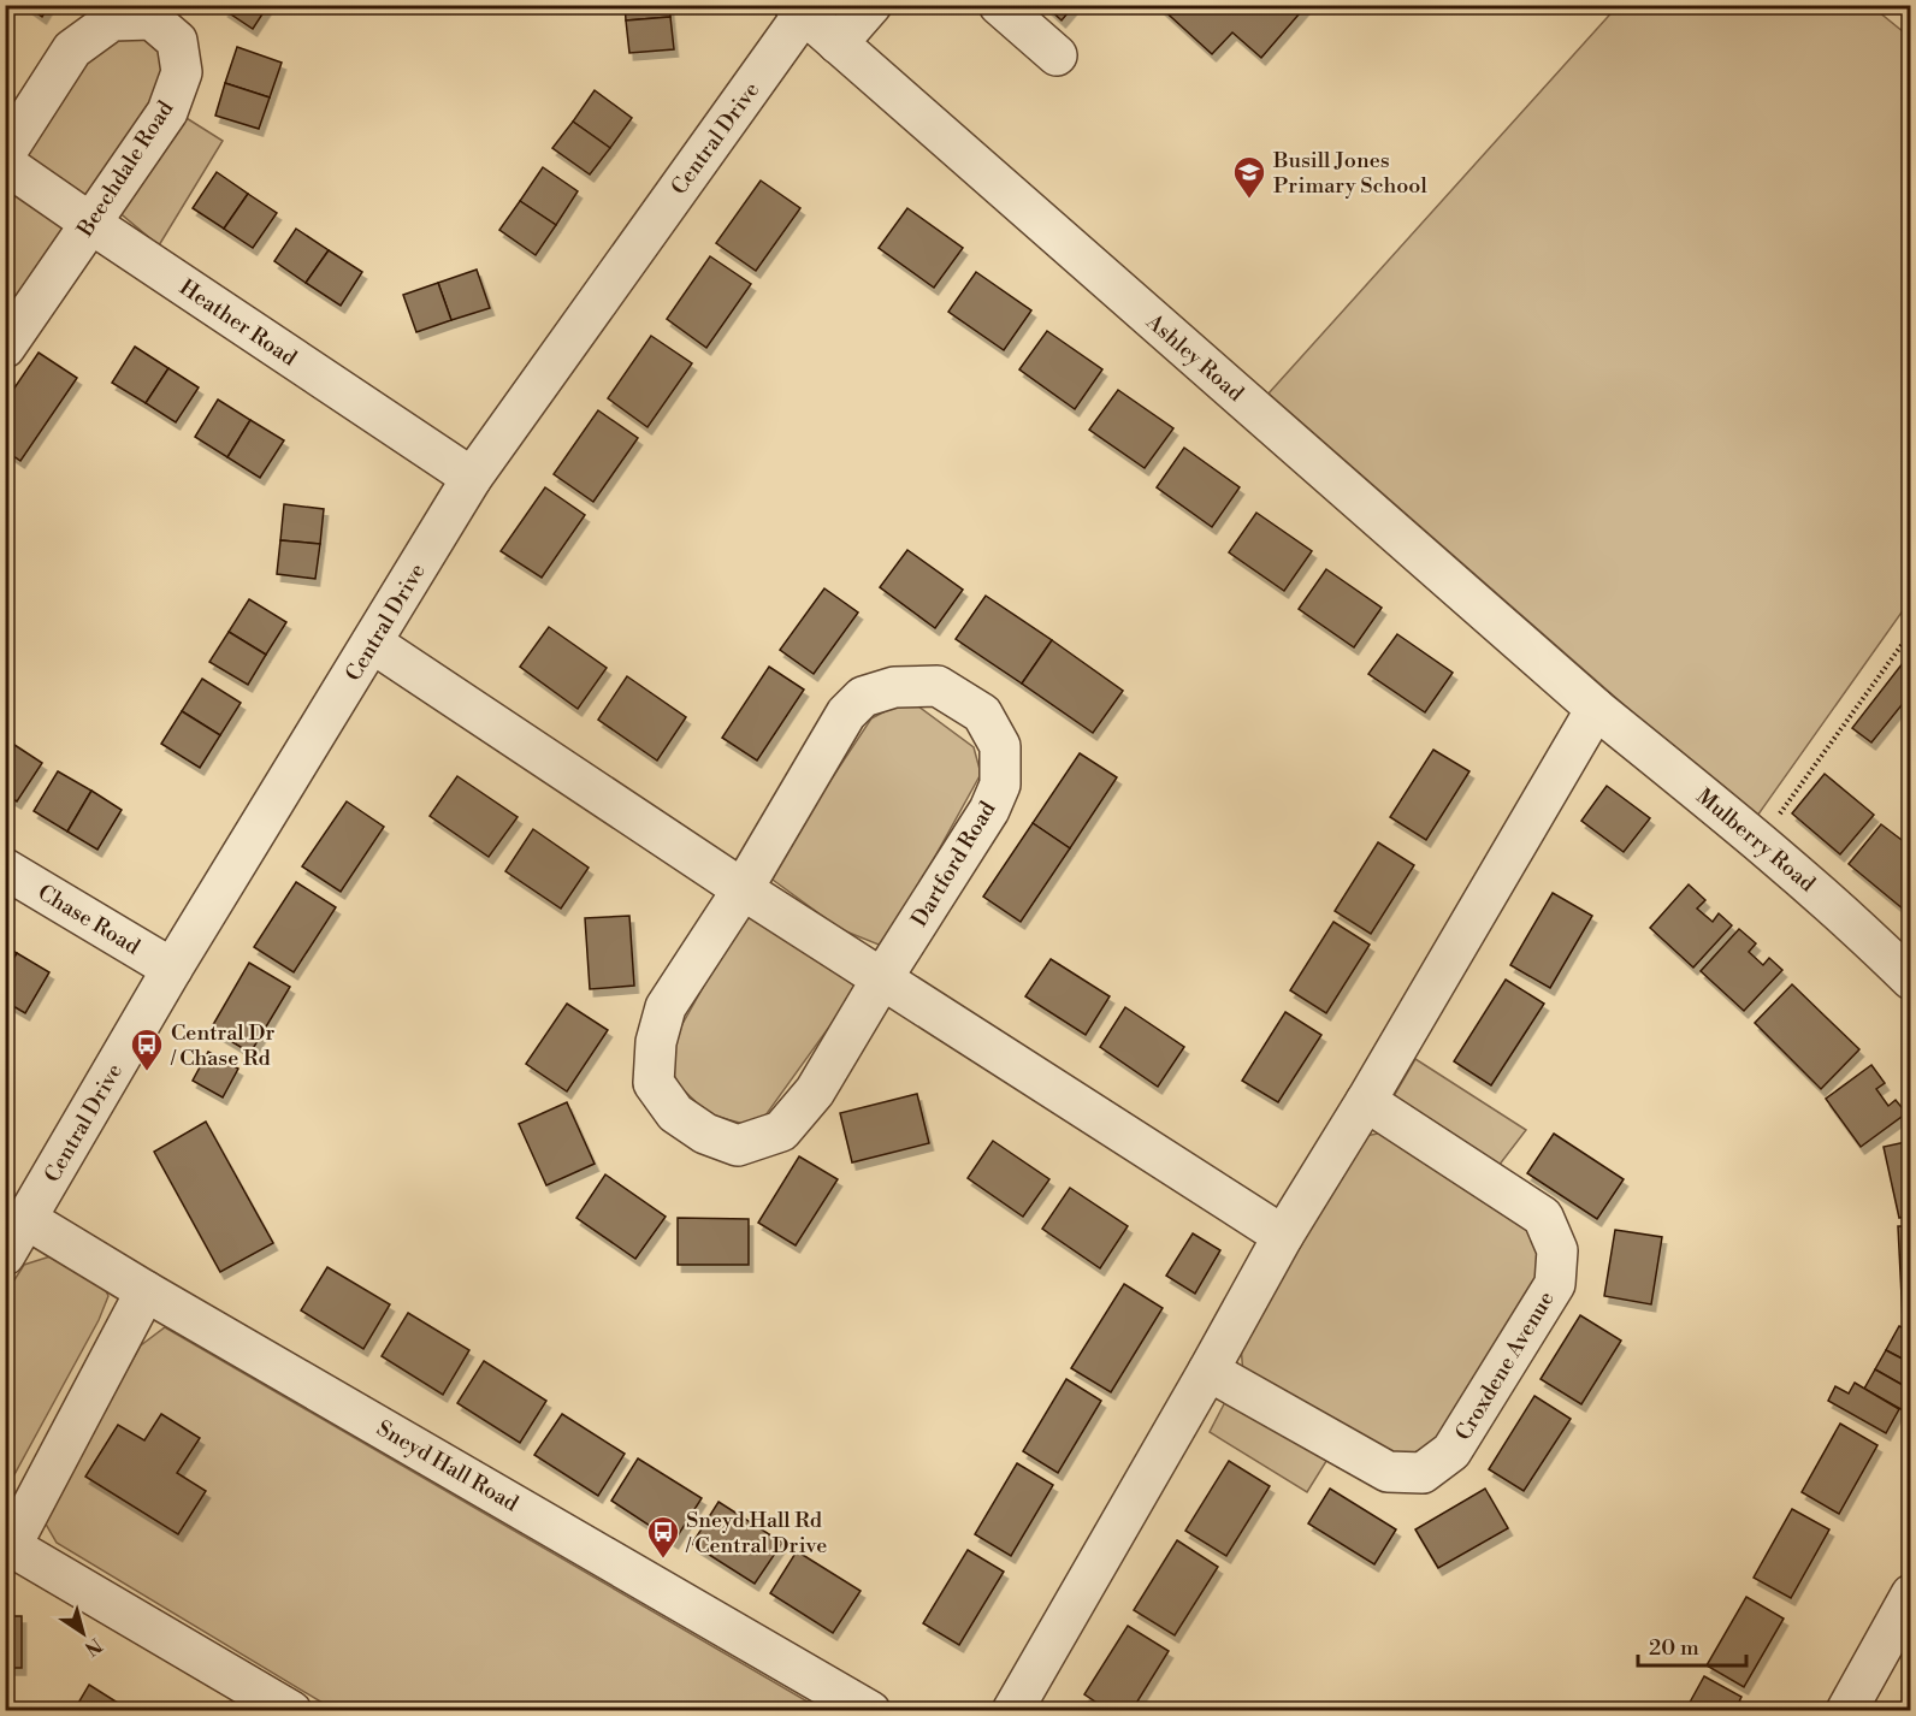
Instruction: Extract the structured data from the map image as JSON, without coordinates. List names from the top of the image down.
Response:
{
  "streets": {
    "street": [
      "Central Drive",
      "Beechdale Road",
      "Heather Road",
      "Ashley Road",
      "Mulberry Road",
      "Dartford Road",
      "Chase Road",
      "Croxdene Avenue",
      "Sneyd Hall Road"
    ]
  },
  "crossings": [
    ["Central Drive", "Heather Road"],
    ["Central Drive", "Ashley Road"],
    ["Central Drive", "Chase Road"],
    ["Central Drive", "Sneyd Hall Road"],
    ["Beechdale Road", "Heather Road"],
    ["Ashley Road", "Mulberry Road"]
  ],
  "places": {
    "school or university": ["Busill Jones Primary School"],
    "bus stop": ["Central Dr / Chase Rd", "Sneyd Hall Rd / Central Drive"]
  },
  "scale_bar": "20 m",
  "north": "bottom right"
}
